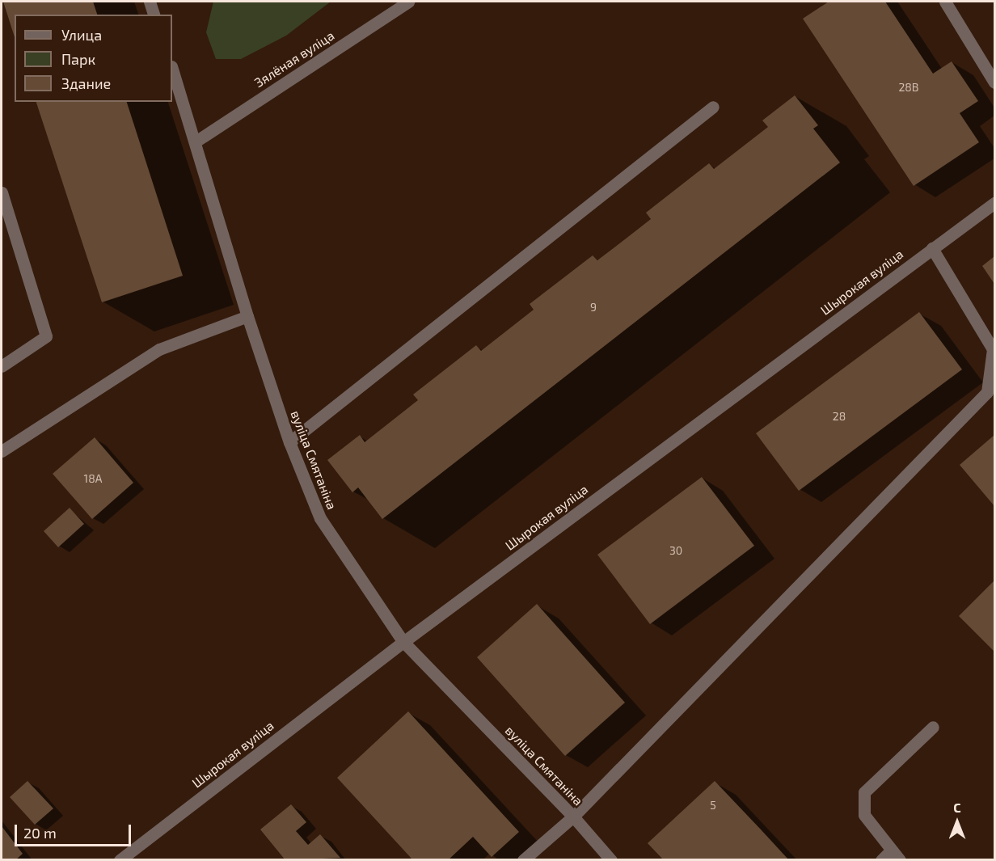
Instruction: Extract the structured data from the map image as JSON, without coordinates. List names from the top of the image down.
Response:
{
  "streets": {
    "street": ["Зялёная вуліца", "Шырокая вуліца", "вуліца Смятаніна"]
  },
  "crossings": [
    ["Зялёная вуліца", "вуліца Смятаніна"],
    ["Шырокая вуліца", "вуліца Смятаніна"]
  ],
  "house_numbers": [
    "28В",
    "9",
    "28",
    "18А",
    "30",
    "5"
  ],
  "legend": ["Улица", "Парк", "Здание"],
  "scale_bar": "20 m",
  "north": "top"
}
